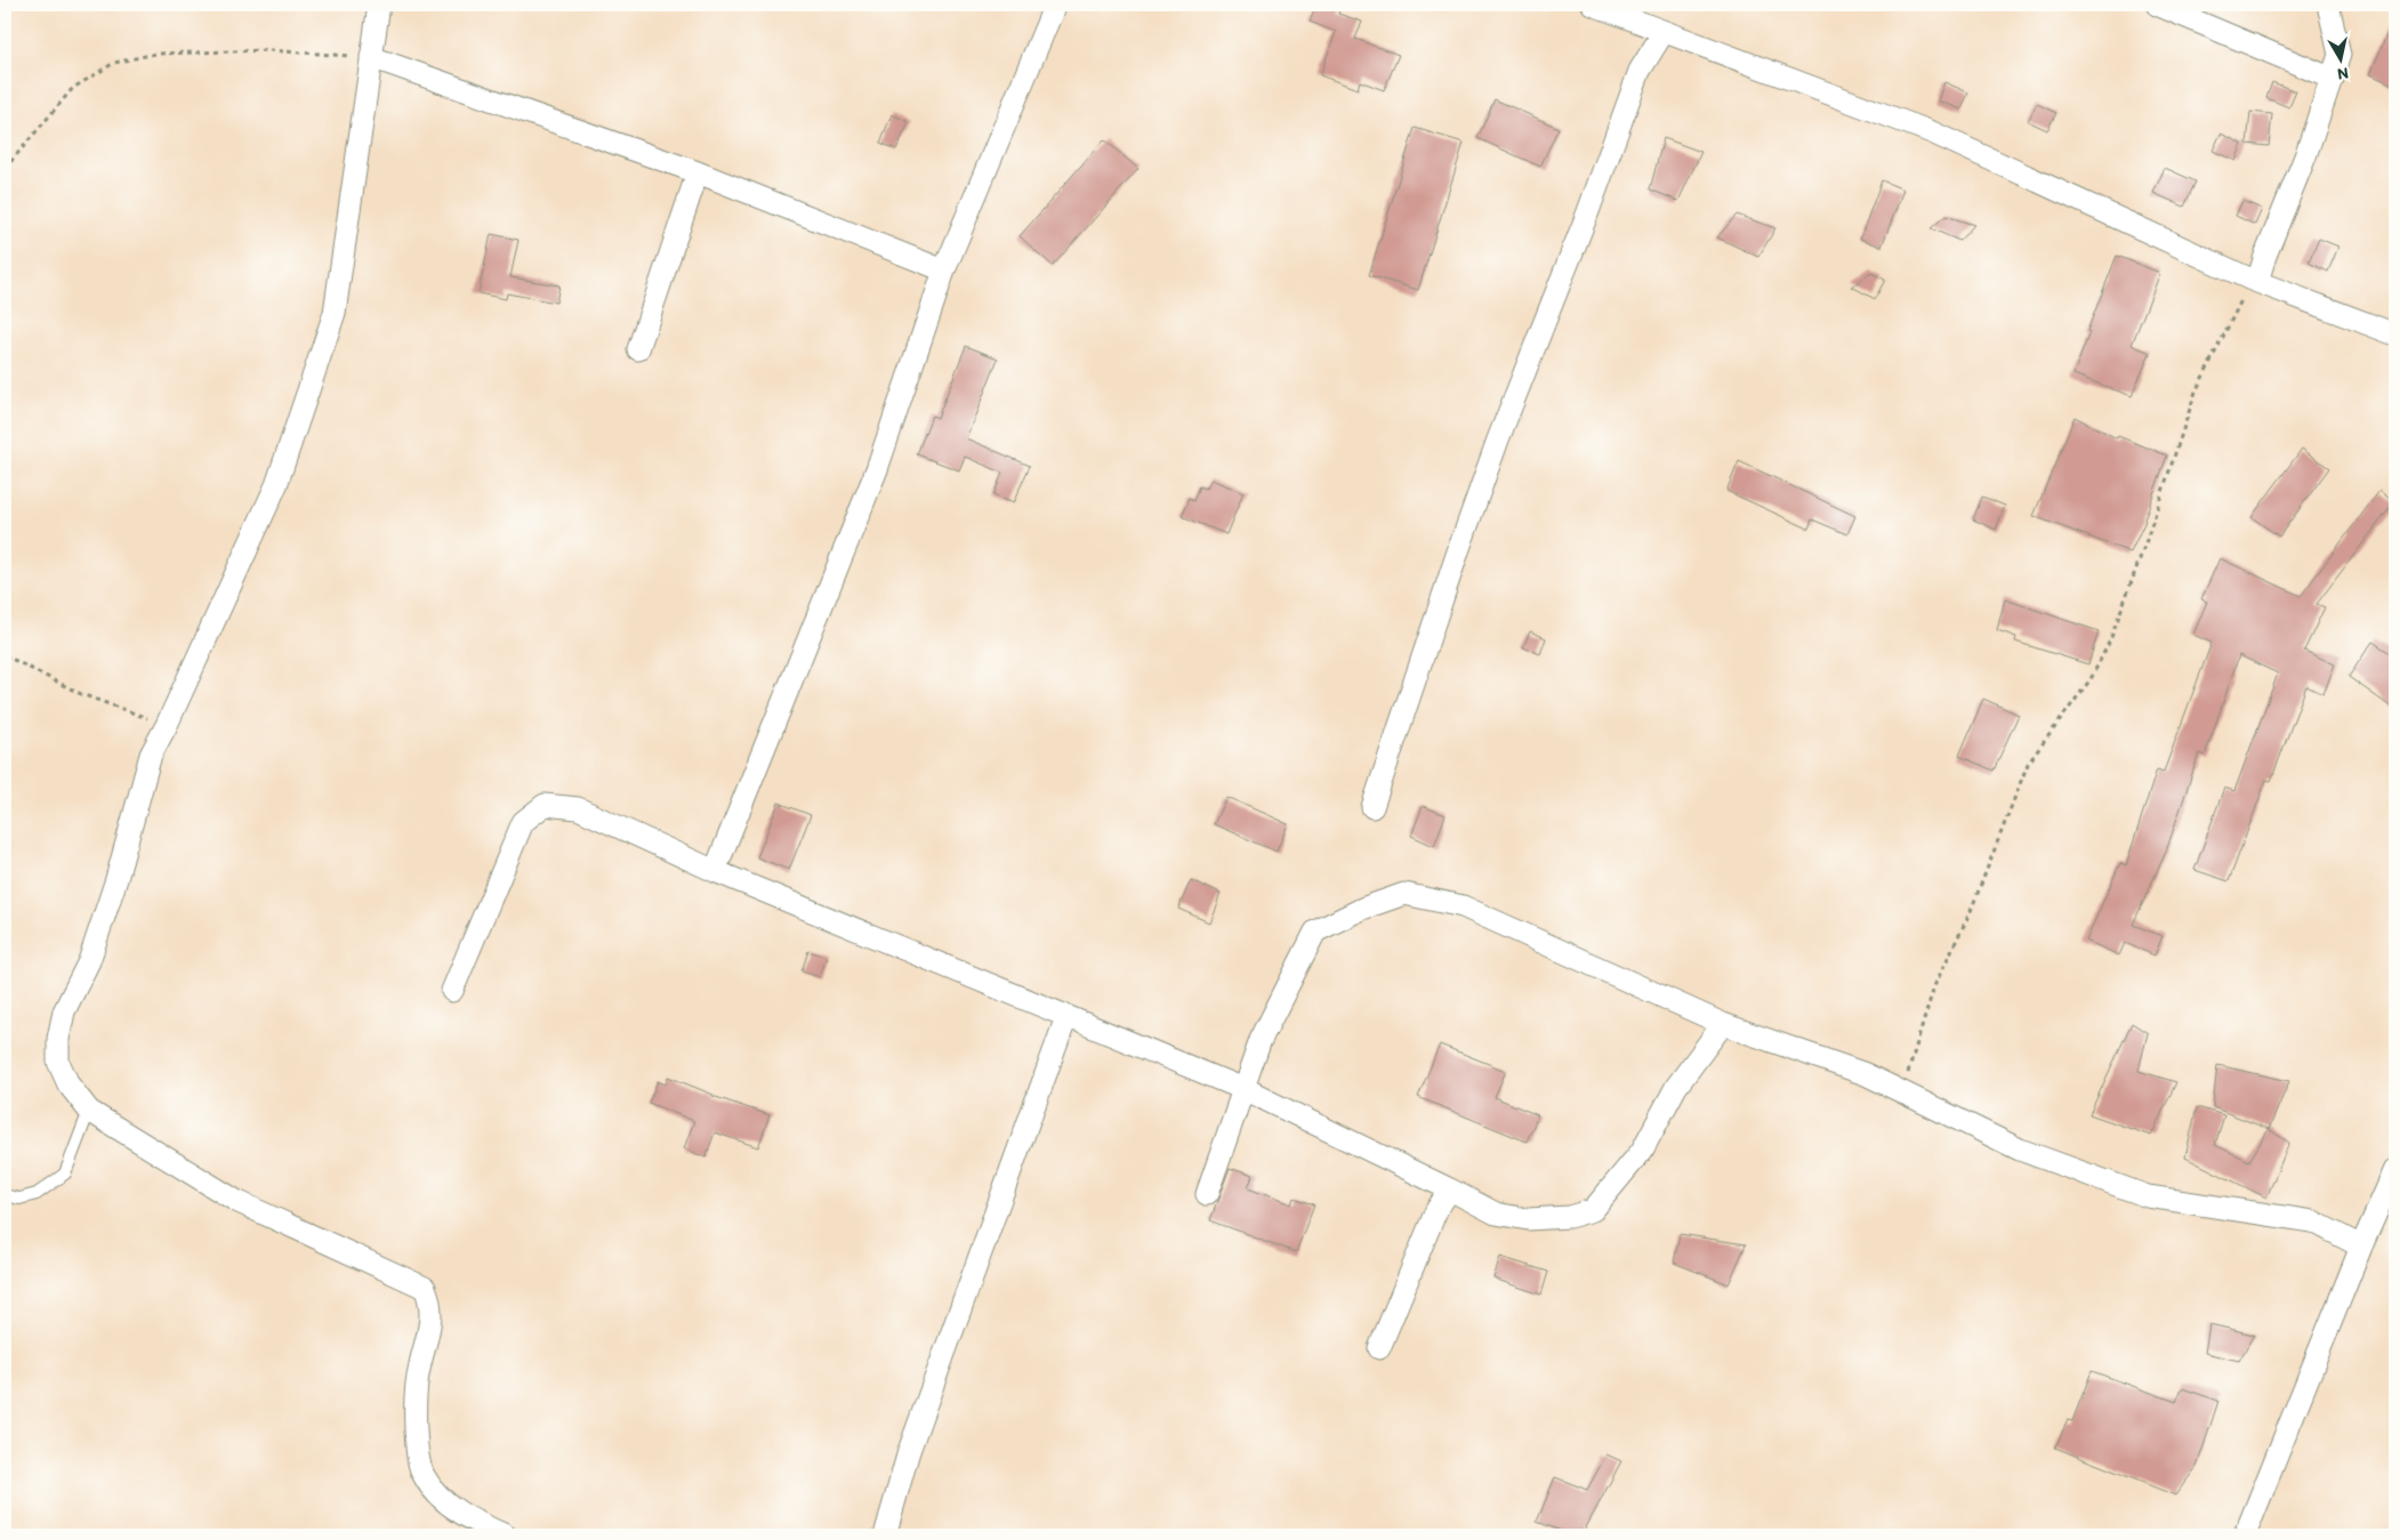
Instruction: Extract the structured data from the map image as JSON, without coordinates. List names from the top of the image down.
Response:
{
  "north": "bottom"
}
